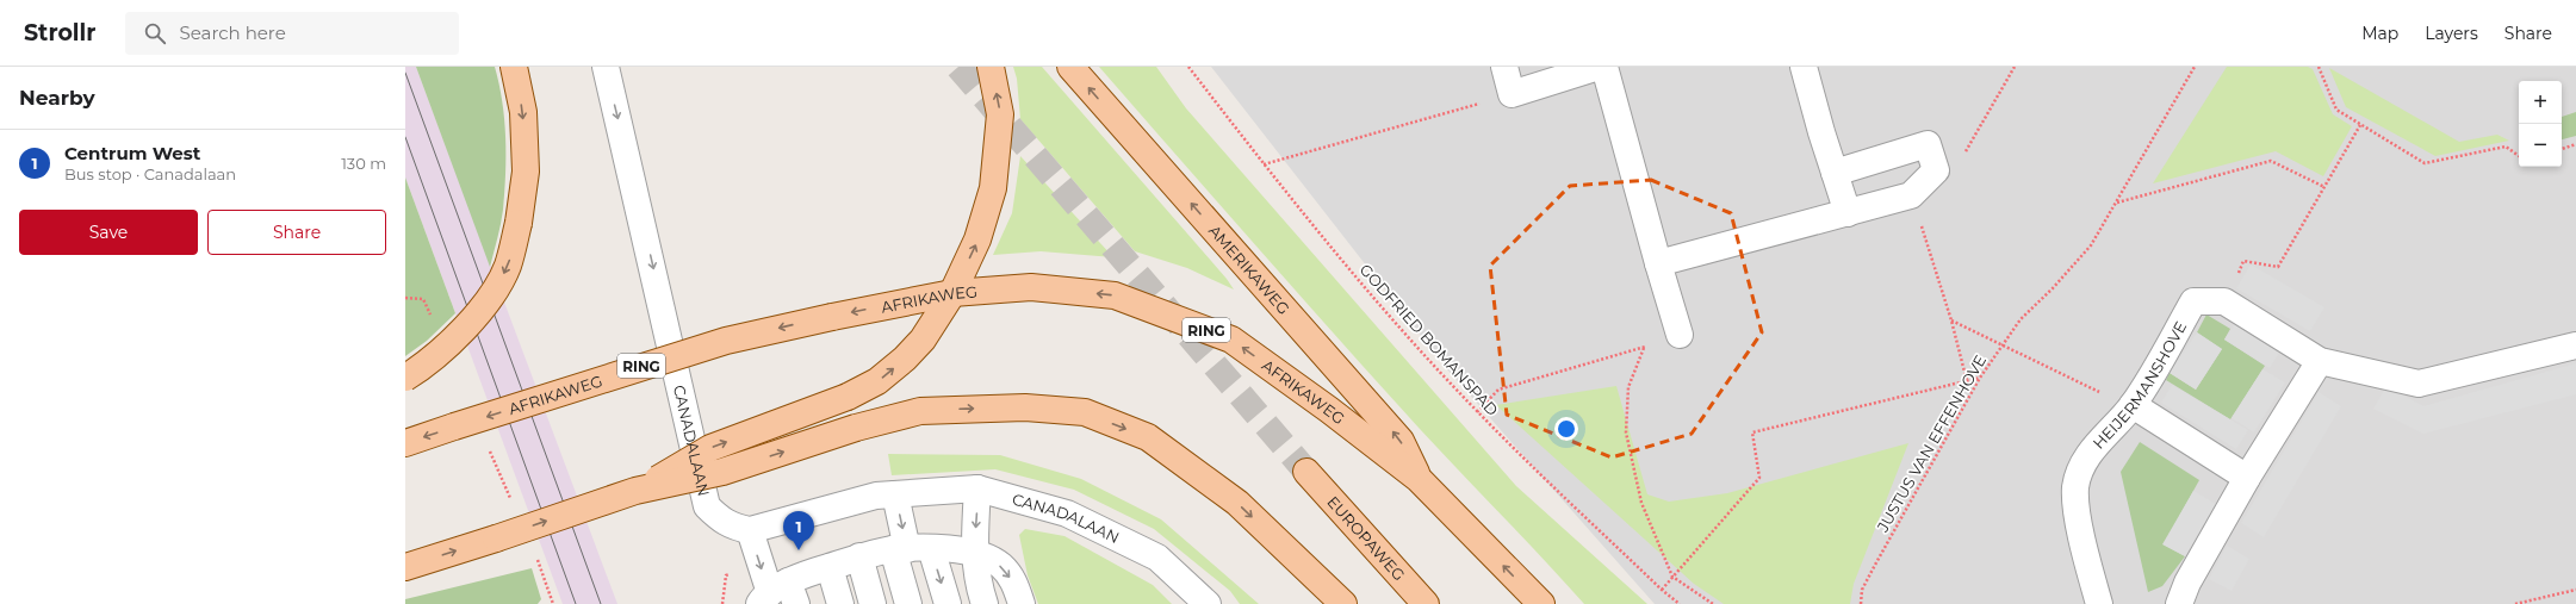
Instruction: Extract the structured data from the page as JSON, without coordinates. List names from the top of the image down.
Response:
{
  "streets": {
    "main road": [
      "AMERIKAWEG",
      "AFRIKAWEG",
      "RING",
      "EUROPAWEG"
    ],
    "street": ["HEIJERMANSHOVE", "CANADALAAN"],
    "path": ["GODFRIED BOMANSPAD", "JUSTUS VAN EFFENHOVE"]
  },
  "crossings": [
    ["AMERIKAWEG", "AFRIKAWEG"],
    ["AMERIKAWEG", "RING"],
    ["AFRIKAWEG", "RING"]
  ],
  "one_way": ["AMERIKAWEG", "CANADALAAN"],
  "page": {
    "header": "Strollr",
    "search": "Search here",
    "nav": ["Map", "Layers", "Share"],
    "heading": "Nearby",
    "map_buttons": ["+", "−"],
    "list": [
      {
        "mark": "1",
        "name": "Centrum West",
        "note": "Bus stop · Canadalaan",
        "value": "130 m"
      }
    ],
    "buttons": ["Save", "Share"],
    "pins": "1"
  }
}
